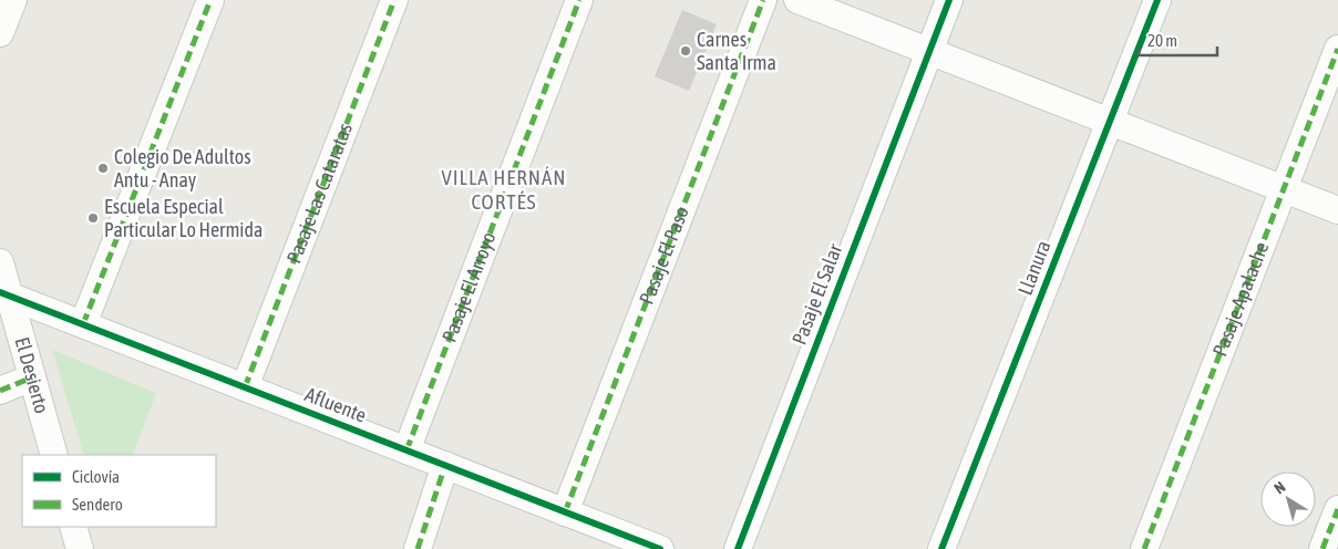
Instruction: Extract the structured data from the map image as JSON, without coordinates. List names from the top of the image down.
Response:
{
  "streets": {
    "street": [
      "Pasaje Las Cataratas",
      "Pasaje El Paso",
      "Llanura",
      "Pasaje El Arroyo",
      "Pasaje El Salar",
      "Pasaje Apalache",
      "El Desierto",
      "Afluente"
    ]
  },
  "crossings": [
    ["Pasaje Las Cataratas", "Afluente"],
    ["Pasaje El Paso", "Afluente"],
    ["Pasaje El Arroyo", "Afluente"],
    ["El Desierto", "Afluente"]
  ],
  "districts": ["VILLA HERNÁN CORTÉS"],
  "places": ["Carnes Santa Irma", "Colegio De Adultos Antu - Anay", "Escuela Especial Particular Lo Hermida"],
  "legend": ["Ciclovía", "Sendero"],
  "scale_bar": "20 m",
  "north": "top left"
}
